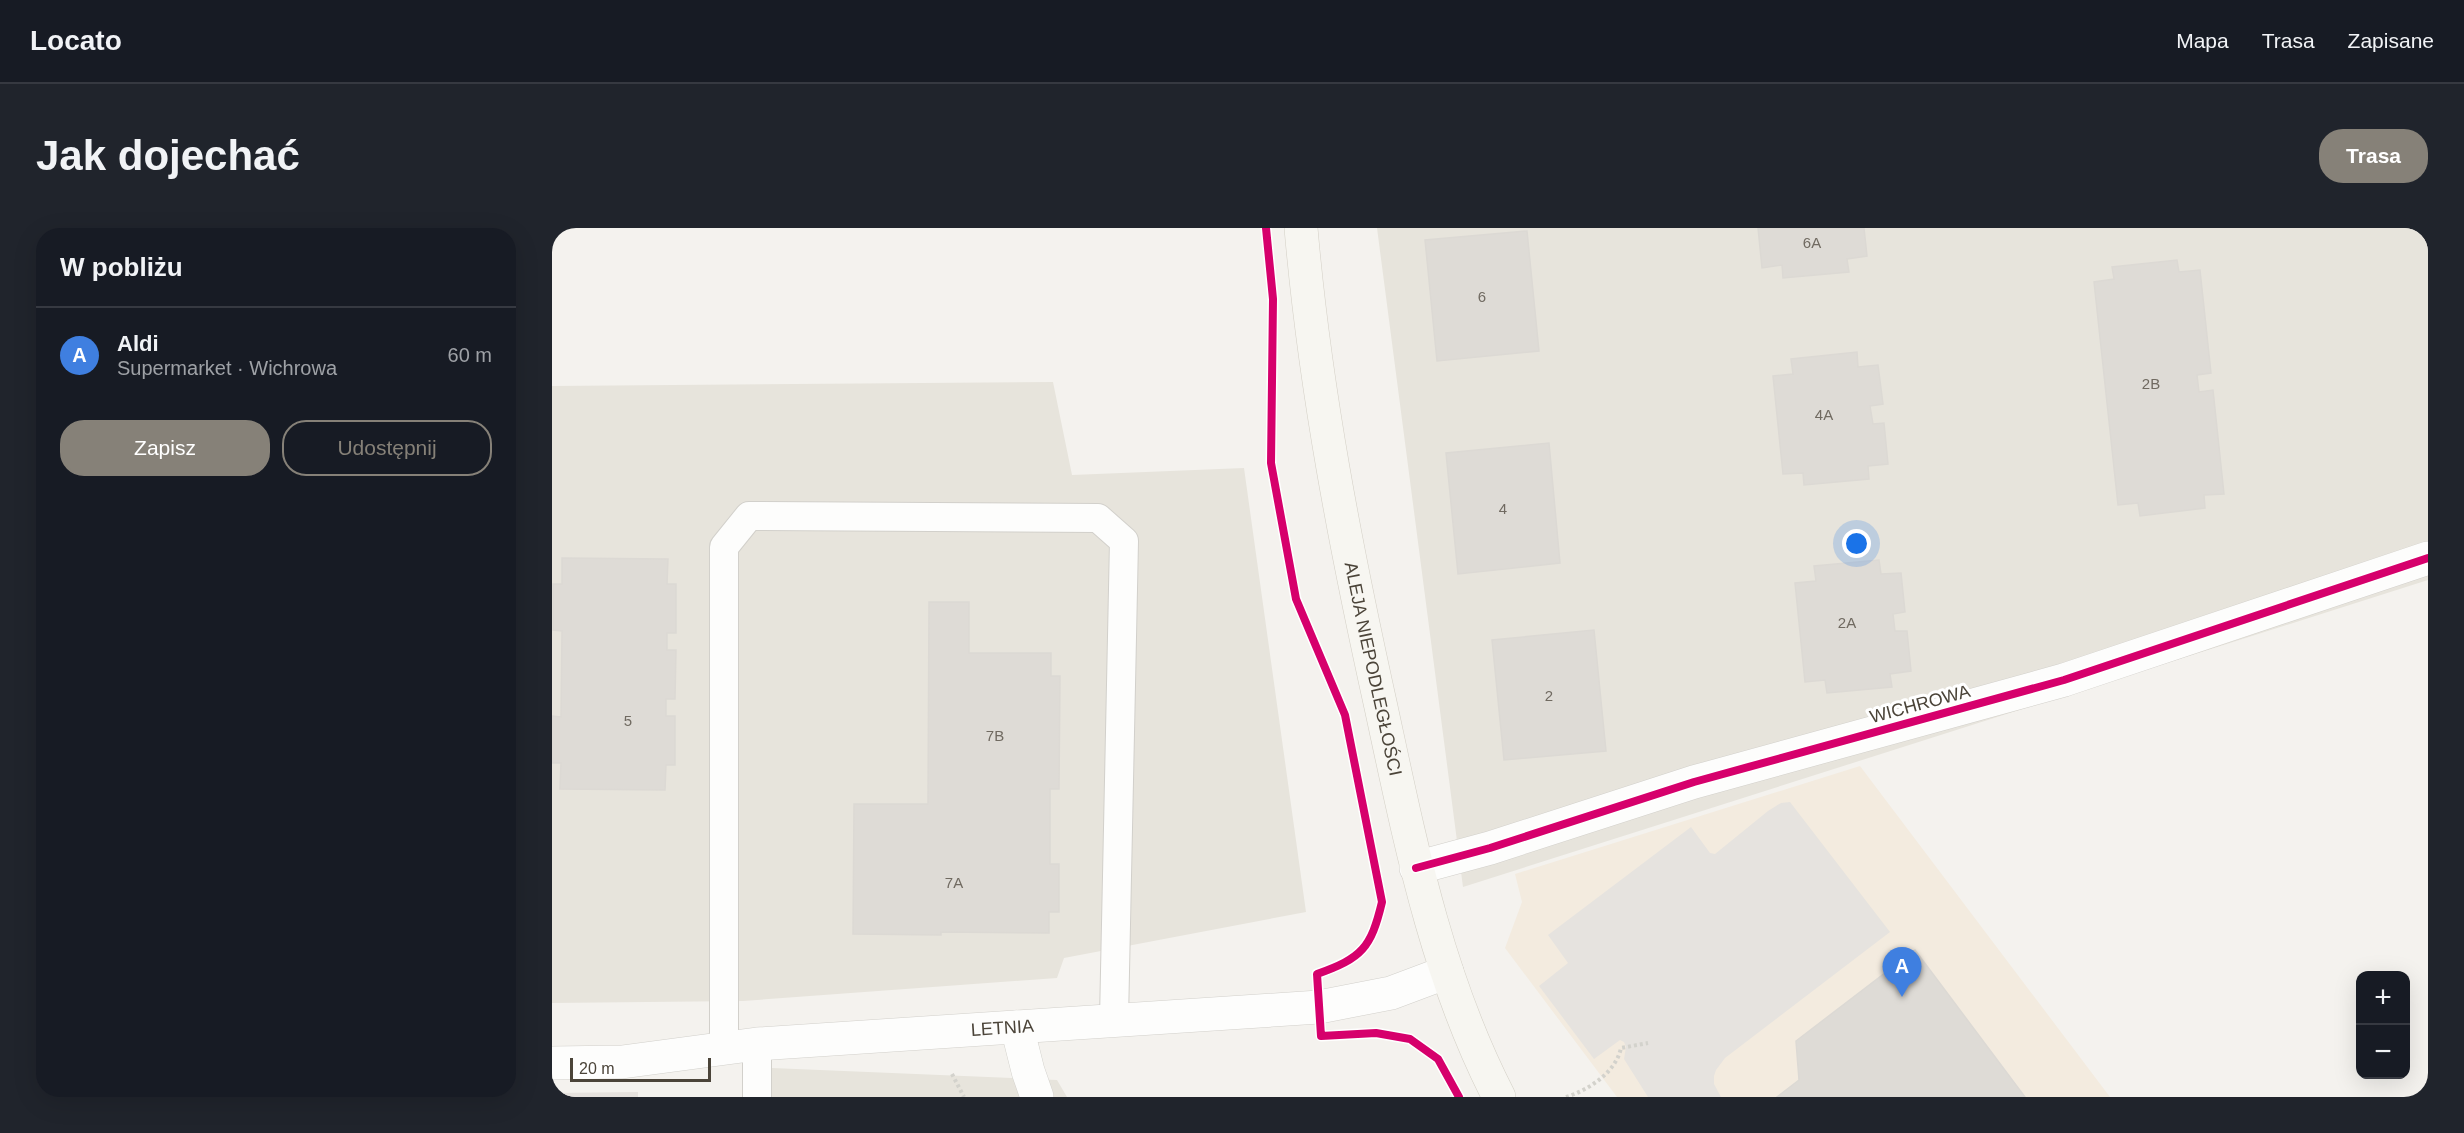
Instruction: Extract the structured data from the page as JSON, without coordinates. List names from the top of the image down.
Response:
{
  "streets": {
    "street": ["ALEJA NIEPODLEGŁOŚCI", "WICHROWA", "LETNIA"]
  },
  "crossings": [
    ["ALEJA NIEPODLEGŁOŚCI", "WICHROWA"],
    ["ALEJA NIEPODLEGŁOŚCI", "LETNIA"]
  ],
  "house_numbers": [
    "6A",
    "6",
    "2B",
    "4A",
    "4",
    "2A",
    "2",
    "5",
    "7B",
    "7A"
  ],
  "scale_bar": "20 m",
  "page": {
    "header": "Locato",
    "nav": ["Mapa", "Trasa", "Zapisane"],
    "buttons": [
      "Trasa",
      ["Zapisz", "Udostępnij"]
    ],
    "title": "Jak dojechać",
    "heading": "W pobliżu",
    "list": [
      {
        "mark": "A",
        "name": "Aldi",
        "note": "Supermarket · Wichrowa",
        "value": "60 m"
      }
    ],
    "pins": "A",
    "map_buttons": ["+", "−"],
    "scale": "20 m"
  }
}
